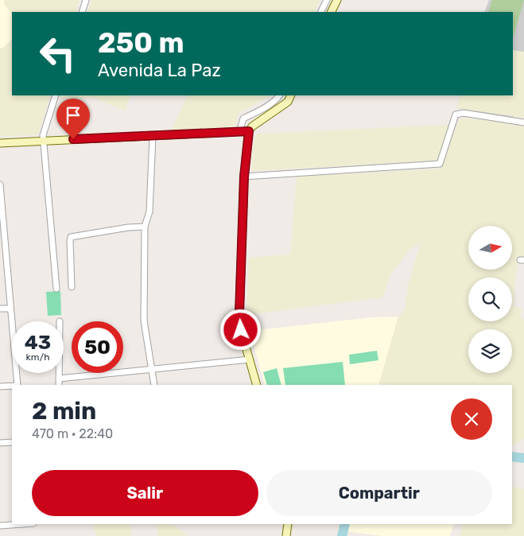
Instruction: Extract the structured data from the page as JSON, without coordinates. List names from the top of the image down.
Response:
{
  "north": "right",
  "page": {
    "turn": ["250 m", "Avenida La Paz"],
    "speed": "43 km/h",
    "limit": "50",
    "heading": ["2 min", "470 m · 22:40"],
    "buttons": ["Salir", "Compartir"]
  }
}
